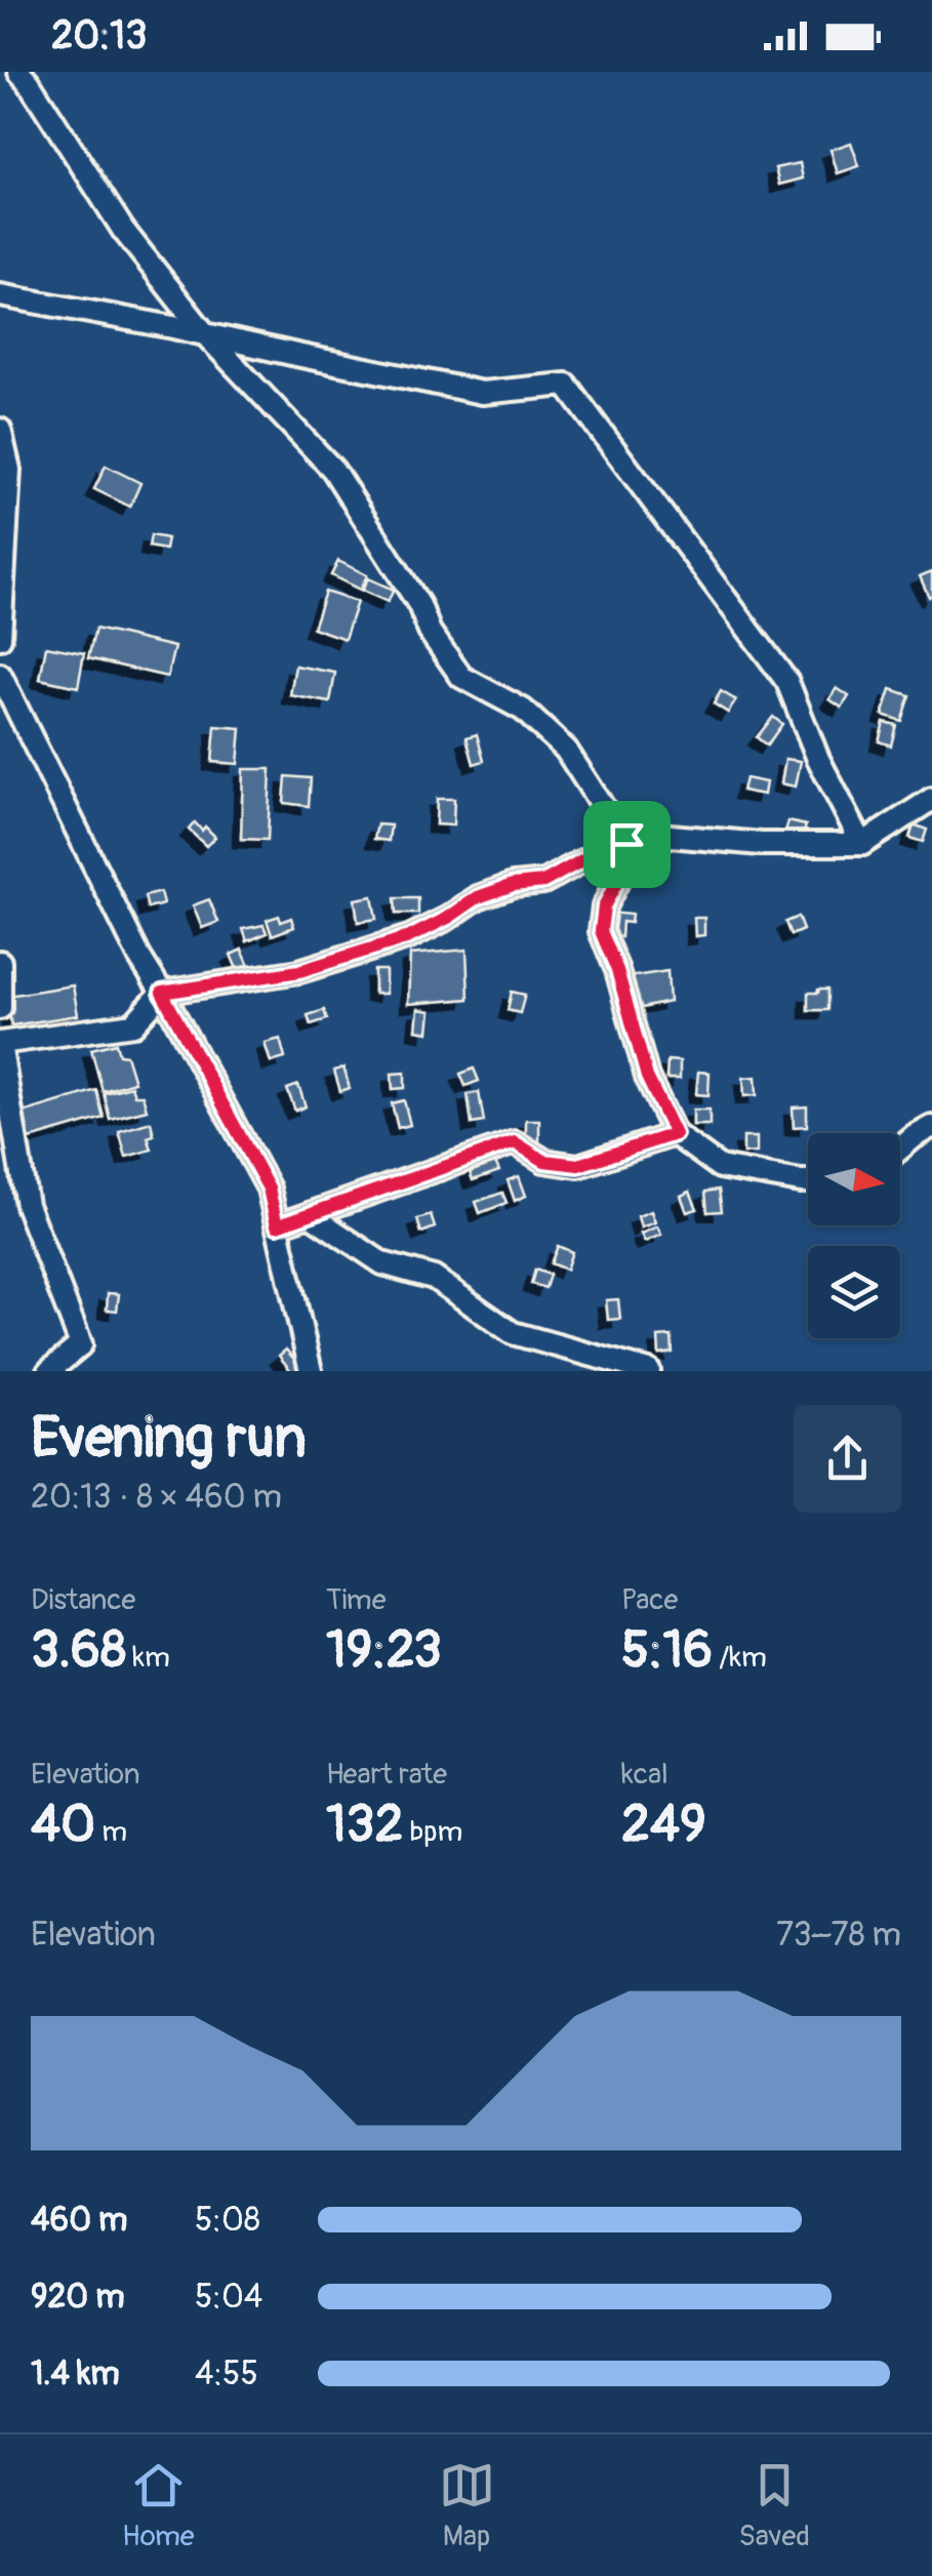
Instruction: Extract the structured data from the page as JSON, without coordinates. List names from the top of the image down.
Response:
{
  "north": "right",
  "page": {
    "status": "20:13",
    "heading": ["Evening run", "20:13 · 8 × 460 m"],
    "stats": [
      ["Distance", "3.68 km"],
      ["Time", "19:23"],
      ["Pace", "5:16 /km"],
      ["Elevation", "40 m"],
      ["Heart rate", "132 bpm"],
      ["kcal", "249"]
    ],
    "chart": ["Elevation", "73–78 m"],
    "list": [
      {
        "name": "460 m",
        "note": "5:08"
      },
      {
        "name": "920 m",
        "note": "5:04"
      },
      {
        "name": "1.4 km",
        "note": "4:55"
      }
    ],
    "tabs": ["Home", "Map", "Saved"]
  }
}
